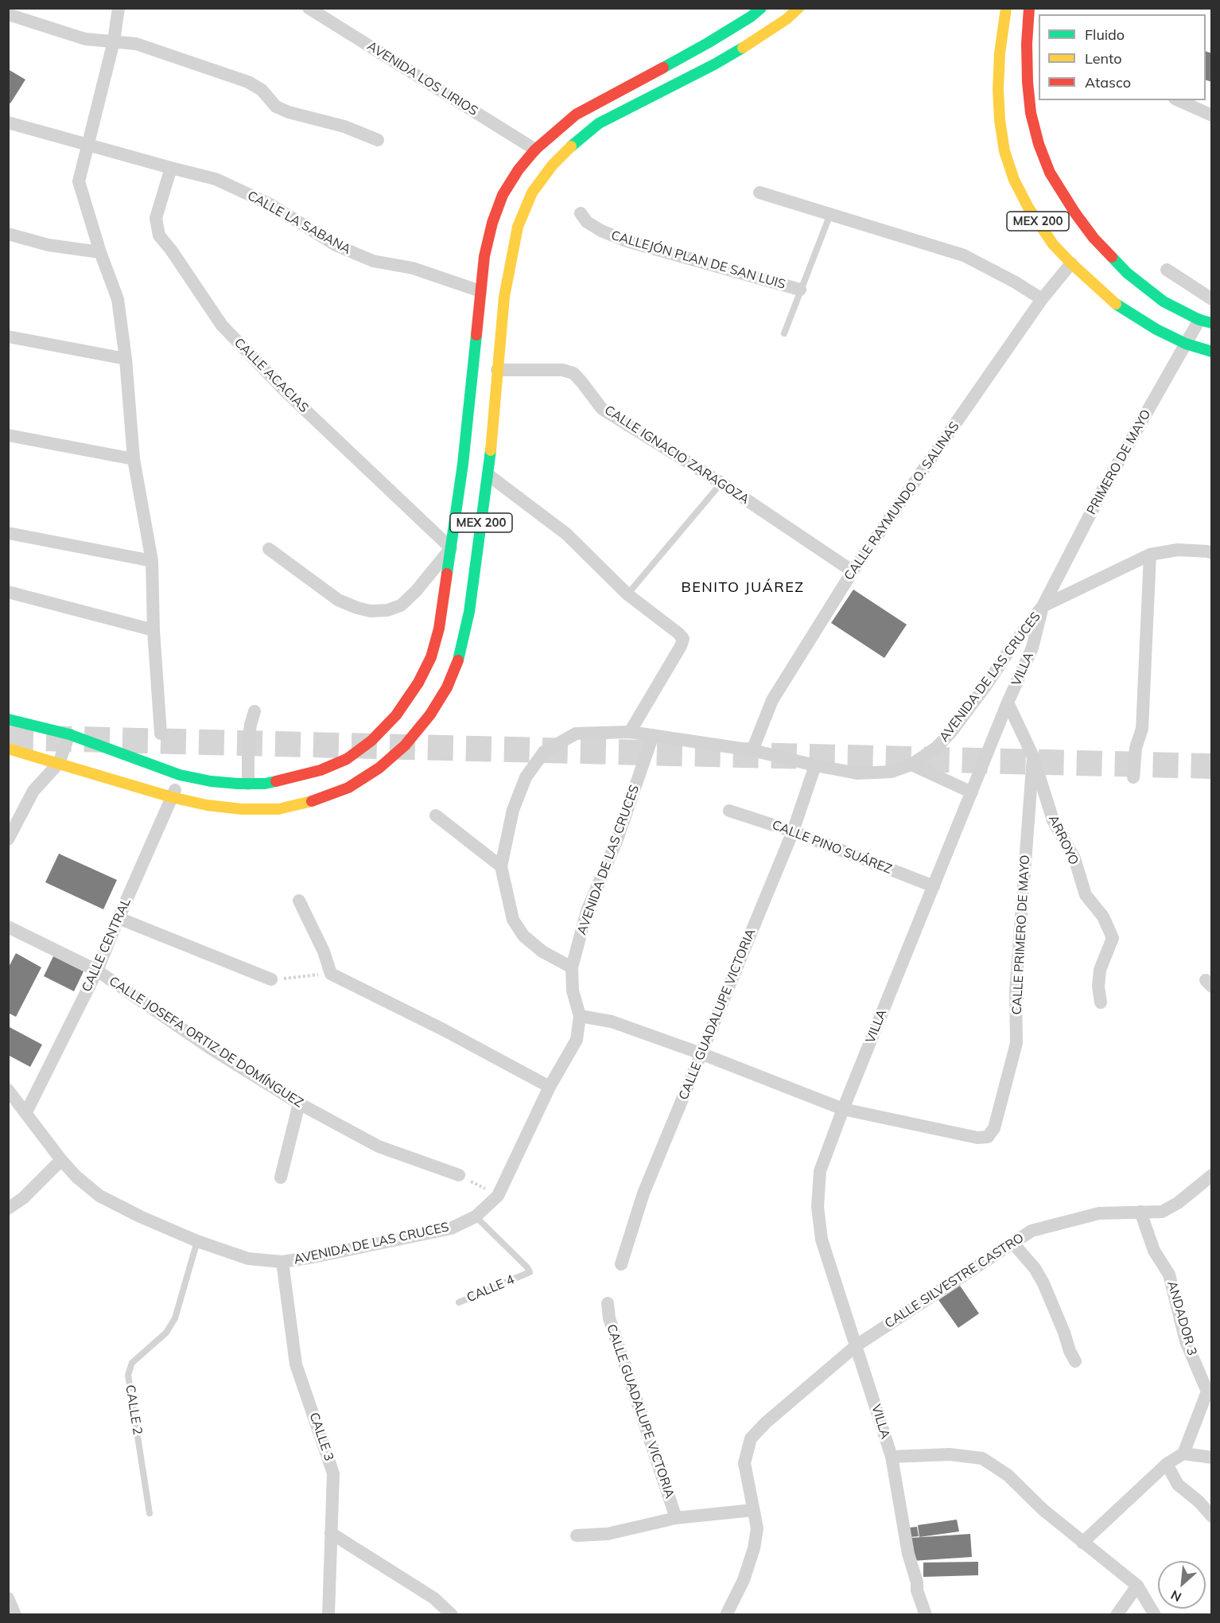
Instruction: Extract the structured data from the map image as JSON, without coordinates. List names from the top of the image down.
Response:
{
  "streets": {
    "main road": ["MEX 200"],
    "street": [
      "AVENIDA LOS LIRIOS",
      "CALLE LA SABANA",
      "CALLEJÓN PLAN DE SAN LUIS",
      "CALLE ACACIAS",
      "CALLE IGNACIO ZARAGOZA",
      "PRIMERO DE MAYO",
      "CALLE RAYMUNDO O. SALINAS",
      "VILLA",
      "AVENIDA DE LAS CRUCES",
      "ARROYO",
      "CALLE PINO SUÁREZ",
      "CALLE PRIMERO DE MAYO",
      "CALLE CENTRAL",
      "CALLE GUADALUPE VICTORIA",
      "CALLE JOSEFA ORTIZ DE DOMÍNGUEZ",
      "CALLE SILVESTRE CASTRO",
      "ANDADOR 3",
      "CALLE 3"
    ],
    "lane": ["CALLE 4", "CALLE 2"]
  },
  "crossings": [
    ["AVENIDA LOS LIRIOS", "MEX 200"],
    ["MEX 200", "CALLE LA SABANA"],
    ["MEX 200", "CALLE ACACIAS"],
    ["MEX 200", "CALLE IGNACIO ZARAGOZA"],
    ["MEX 200", "PRIMERO DE MAYO"],
    ["MEX 200", "CALLE RAYMUNDO O. SALINAS"],
    ["MEX 200", "CALLE CENTRAL"],
    ["CALLE LA SABANA", "CALLE ACACIAS"],
    ["CALLE IGNACIO ZARAGOZA", "CALLE RAYMUNDO O. SALINAS"],
    ["PRIMERO DE MAYO", "VILLA"],
    ["PRIMERO DE MAYO", "AVENIDA DE LAS CRUCES"],
    ["CALLE RAYMUNDO O. SALINAS", "AVENIDA DE LAS CRUCES"],
    ["VILLA", "AVENIDA DE LAS CRUCES"],
    ["VILLA", "ARROYO"],
    ["VILLA", "CALLE PINO SUÁREZ"],
    ["VILLA", "CALLE PRIMERO DE MAYO"],
    ["VILLA", "CALLE SILVESTRE CASTRO"],
    ["AVENIDA DE LAS CRUCES", "CALLE CENTRAL"],
    ["AVENIDA DE LAS CRUCES", "CALLE GUADALUPE VICTORIA"],
    ["AVENIDA DE LAS CRUCES", "CALLE 4"],
    ["AVENIDA DE LAS CRUCES", "CALLE 2"],
    ["AVENIDA DE LAS CRUCES", "CALLE 3"],
    ["ARROYO", "CALLE PRIMERO DE MAYO"],
    ["CALLE PINO SUÁREZ", "CALLE GUADALUPE VICTORIA"],
    ["CALLE CENTRAL", "CALLE JOSEFA ORTIZ DE DOMÍNGUEZ"],
    ["CALLE SILVESTRE CASTRO", "ANDADOR 3"]
  ],
  "districts": ["BENITO JUÁREZ"],
  "legend": ["Fluido", "Lento", "Atasco"],
  "north": "bottom left"
}
